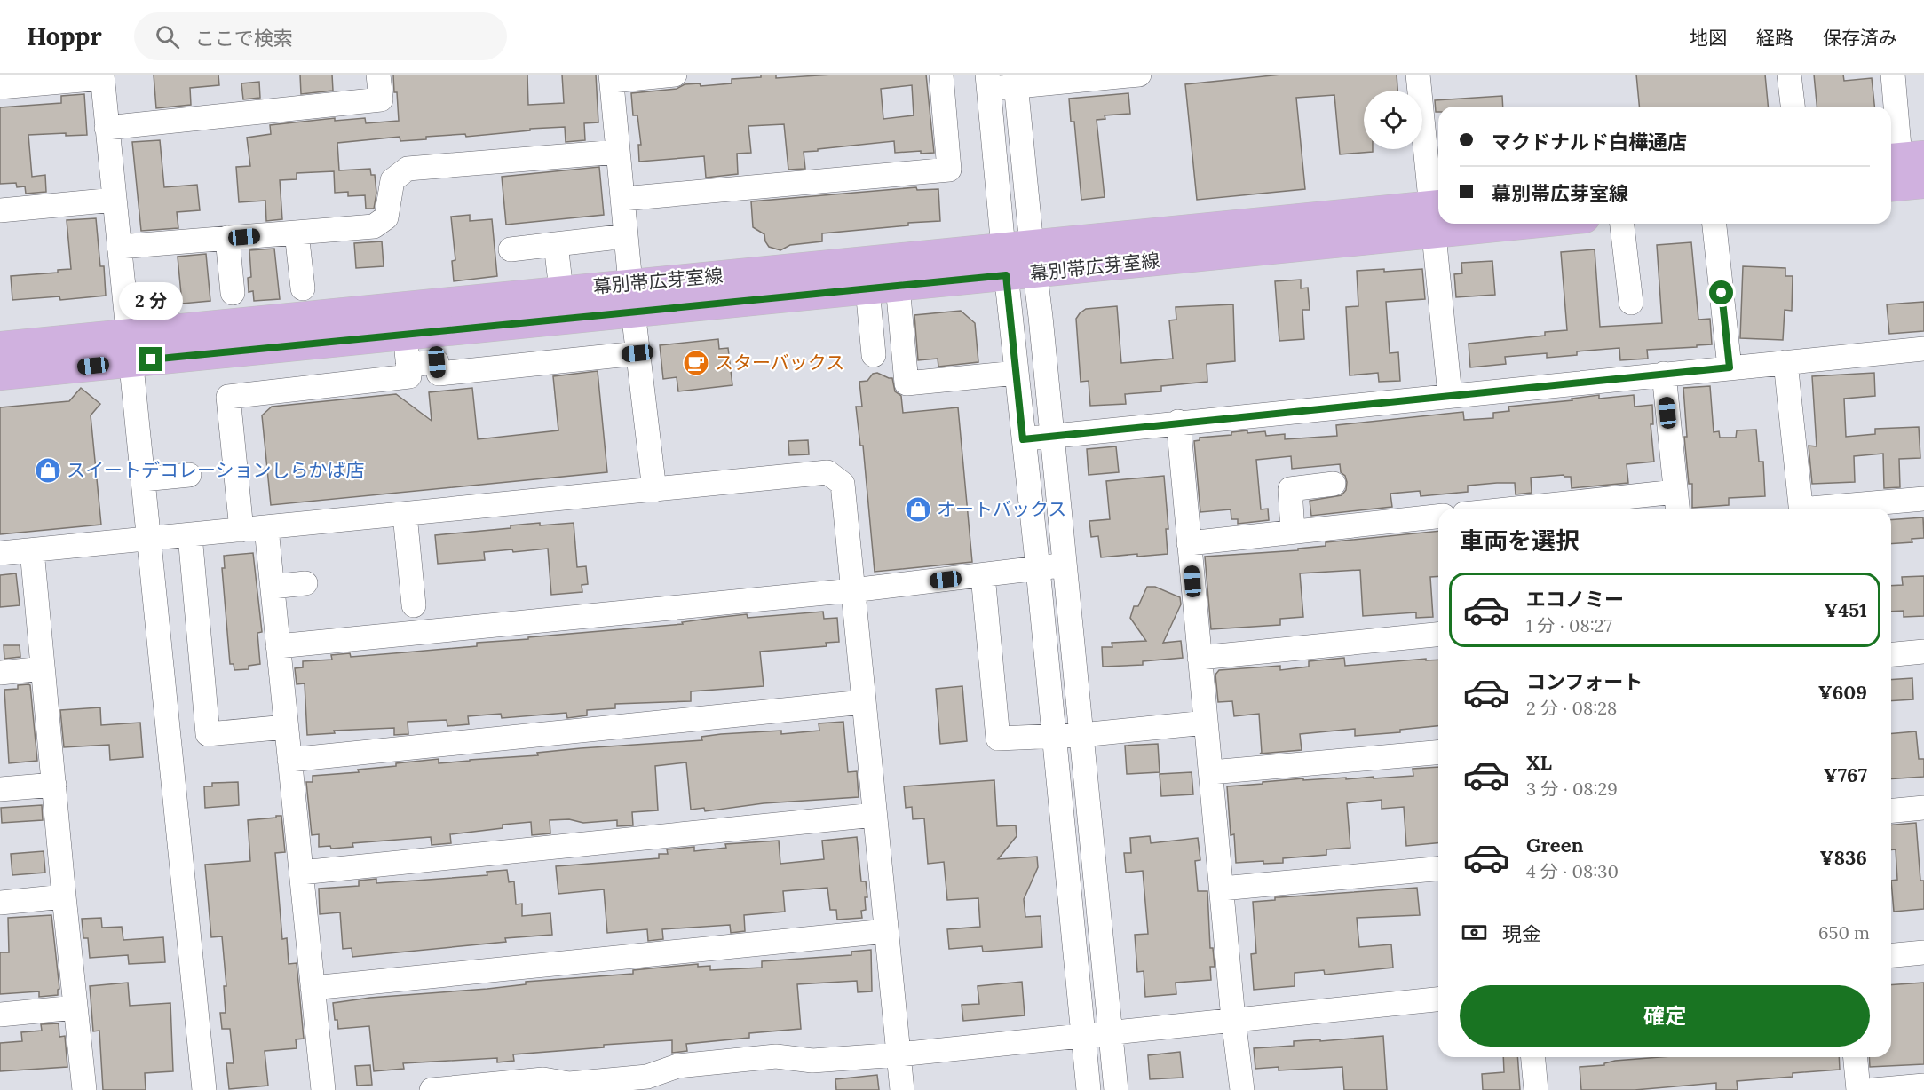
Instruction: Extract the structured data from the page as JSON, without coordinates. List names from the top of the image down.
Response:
{
  "streets": {
    "main road": ["幕別帯広芽室線"]
  },
  "places": {
    "cafe": ["スターバックス"],
    "shop": ["スイートデコレーションしらかば店", "オートバックス"]
  },
  "page": {
    "header": "Hoppr",
    "search": "ここで検索",
    "nav": ["地図", "経路", "保存済み"],
    "banner": ["マクドナルド白樺通店", "幕別帯広芽室線"],
    "bubble": "2 分",
    "heading": "車両を選択",
    "list": [
      {
        "name": "エコノミー",
        "note": "1 分 · 08:27",
        "value": "¥451"
      },
      {
        "name": "コンフォート",
        "note": "2 分 · 08:28",
        "value": "¥609"
      },
      {
        "name": "XL",
        "note": "3 分 · 08:29",
        "value": "¥767"
      },
      {
        "name": "Green",
        "note": "4 分 · 08:30",
        "value": "¥836"
      }
    ],
    "pay": ["現金", "650 m"],
    "buttons": "確定"
  }
}
